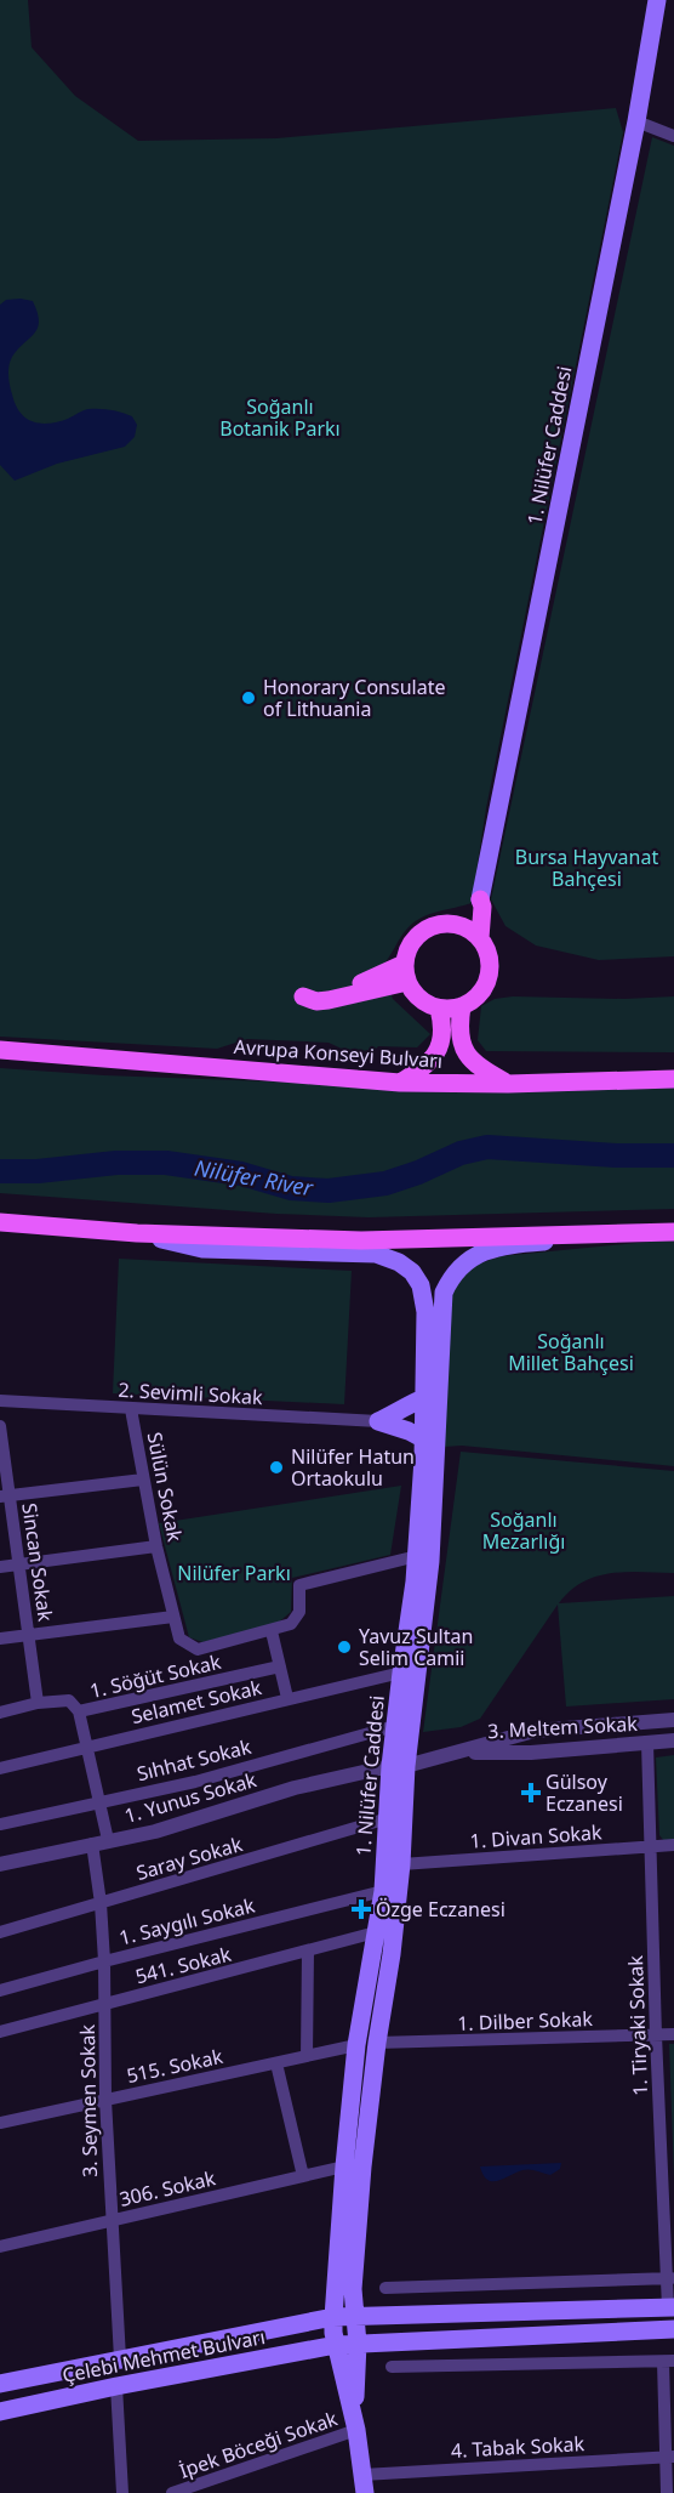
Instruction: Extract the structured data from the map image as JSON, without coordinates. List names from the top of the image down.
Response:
{
  "streets": {
    "main road": ["1. Nilüfer Caddesi", "Avrupa Konseyi Bulvarı", "Çelebi Mehmet Bulvarı"],
    "street": [
      "2. Sevimli Sokak",
      "Sülün Sokak",
      "Sincan Sokak",
      "1. Söğüt Sokak",
      "Selamet Sokak",
      "3. Meltem Sokak",
      "Sıhhat Sokak",
      "1. Yunus Sokak",
      "1. Divan Sokak",
      "Saray Sokak",
      "1. Saygılı Sokak",
      "541. Sokak",
      "1. Dilber Sokak",
      "1. Tiryaki Sokak",
      "515. Sokak",
      "3. Seymen Sokak",
      "306. Sokak",
      "İpek Böceği Sokak",
      "4. Tabak Sokak"
    ]
  },
  "crossings": [
    ["1. Nilüfer Caddesi", "Sülün Sokak"],
    ["1. Nilüfer Caddesi", "Selamet Sokak"],
    ["1. Nilüfer Caddesi", "3. Meltem Sokak"],
    ["1. Nilüfer Caddesi", "Sıhhat Sokak"],
    ["1. Nilüfer Caddesi", "1. Yunus Sokak"],
    ["1. Nilüfer Caddesi", "1. Divan Sokak"],
    ["1. Nilüfer Caddesi", "Saray Sokak"],
    ["1. Nilüfer Caddesi", "1. Saygılı Sokak"],
    ["1. Nilüfer Caddesi", "541. Sokak"],
    ["1. Nilüfer Caddesi", "1. Dilber Sokak"],
    ["1. Nilüfer Caddesi", "515. Sokak"],
    ["1. Nilüfer Caddesi", "306. Sokak"],
    ["1. Nilüfer Caddesi", "Çelebi Mehmet Bulvarı"],
    ["1. Nilüfer Caddesi", "İpek Böceği Sokak"],
    ["1. Nilüfer Caddesi", "4. Tabak Sokak"],
    ["2. Sevimli Sokak", "Sülün Sokak"],
    ["Sincan Sokak", "1. Söğüt Sokak"],
    ["3. Meltem Sokak", "1. Yunus Sokak"],
    ["3. Meltem Sokak", "1. Tiryaki Sokak"],
    ["1. Yunus Sokak", "3. Seymen Sokak"],
    ["1. Divan Sokak", "1. Tiryaki Sokak"],
    ["Saray Sokak", "3. Seymen Sokak"],
    ["1. Saygılı Sokak", "3. Seymen Sokak"],
    ["541. Sokak", "3. Seymen Sokak"],
    ["1. Dilber Sokak", "1. Tiryaki Sokak"],
    ["515. Sokak", "3. Seymen Sokak"],
    ["3. Seymen Sokak", "306. Sokak"],
    ["3. Seymen Sokak", "Çelebi Mehmet Bulvarı"]
  ],
  "water": ["Nilüfer River"],
  "parks": [
    "Soğanlı Botanik Parkı",
    "Bursa Hayvanat Bahçesi",
    "Soğanlı Millet Bahçesi",
    "Soğanlı Mezarlığı",
    "Nilüfer Parkı"
  ],
  "places": {
    "other": ["Honorary Consulate of Lithuania", "Nilüfer Hatun Ortaokulu", "Yavuz Sultan Selim Camii"],
    "health": ["Gülsoy Eczanesi", "Özge Eczanesi"]
  }
}
